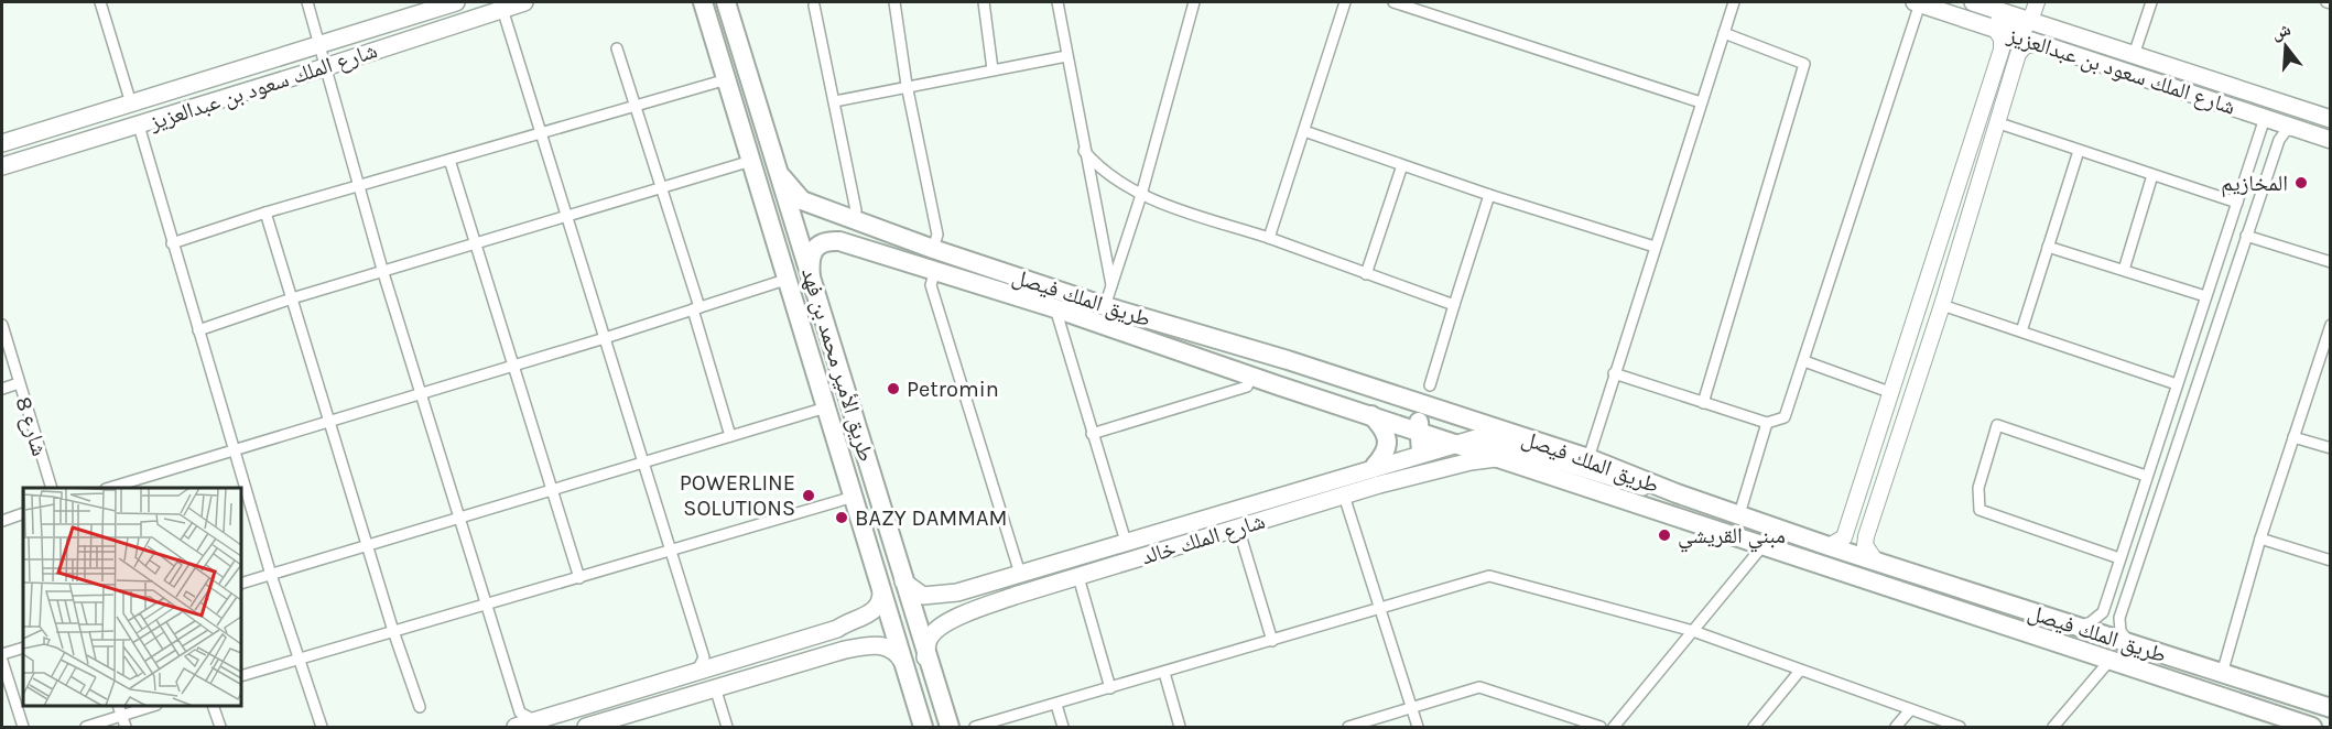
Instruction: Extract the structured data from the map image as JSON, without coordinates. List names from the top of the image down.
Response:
{
  "streets": {
    "highway": ["طريق الملك فيصل", "طريق الأمير محمد بن فهد"],
    "main road": ["شارع الملك سعود بن عبدالعزيز", "شارع الملك خالد"],
    "street": ["شارع 8"]
  },
  "crossings": [
    ["طريق الملك فيصل", "طريق الأمير محمد بن فهد"],
    ["طريق الملك فيصل", "شارع الملك خالد"],
    ["طريق الأمير محمد بن فهد", "شارع الملك خالد"]
  ],
  "places": [
    "المخازيم",
    "Petromin",
    "POWERLINE SOLUTIONS",
    "BAZY DAMMAM",
    "مبني القريشي"
  ],
  "north": "top"
}
